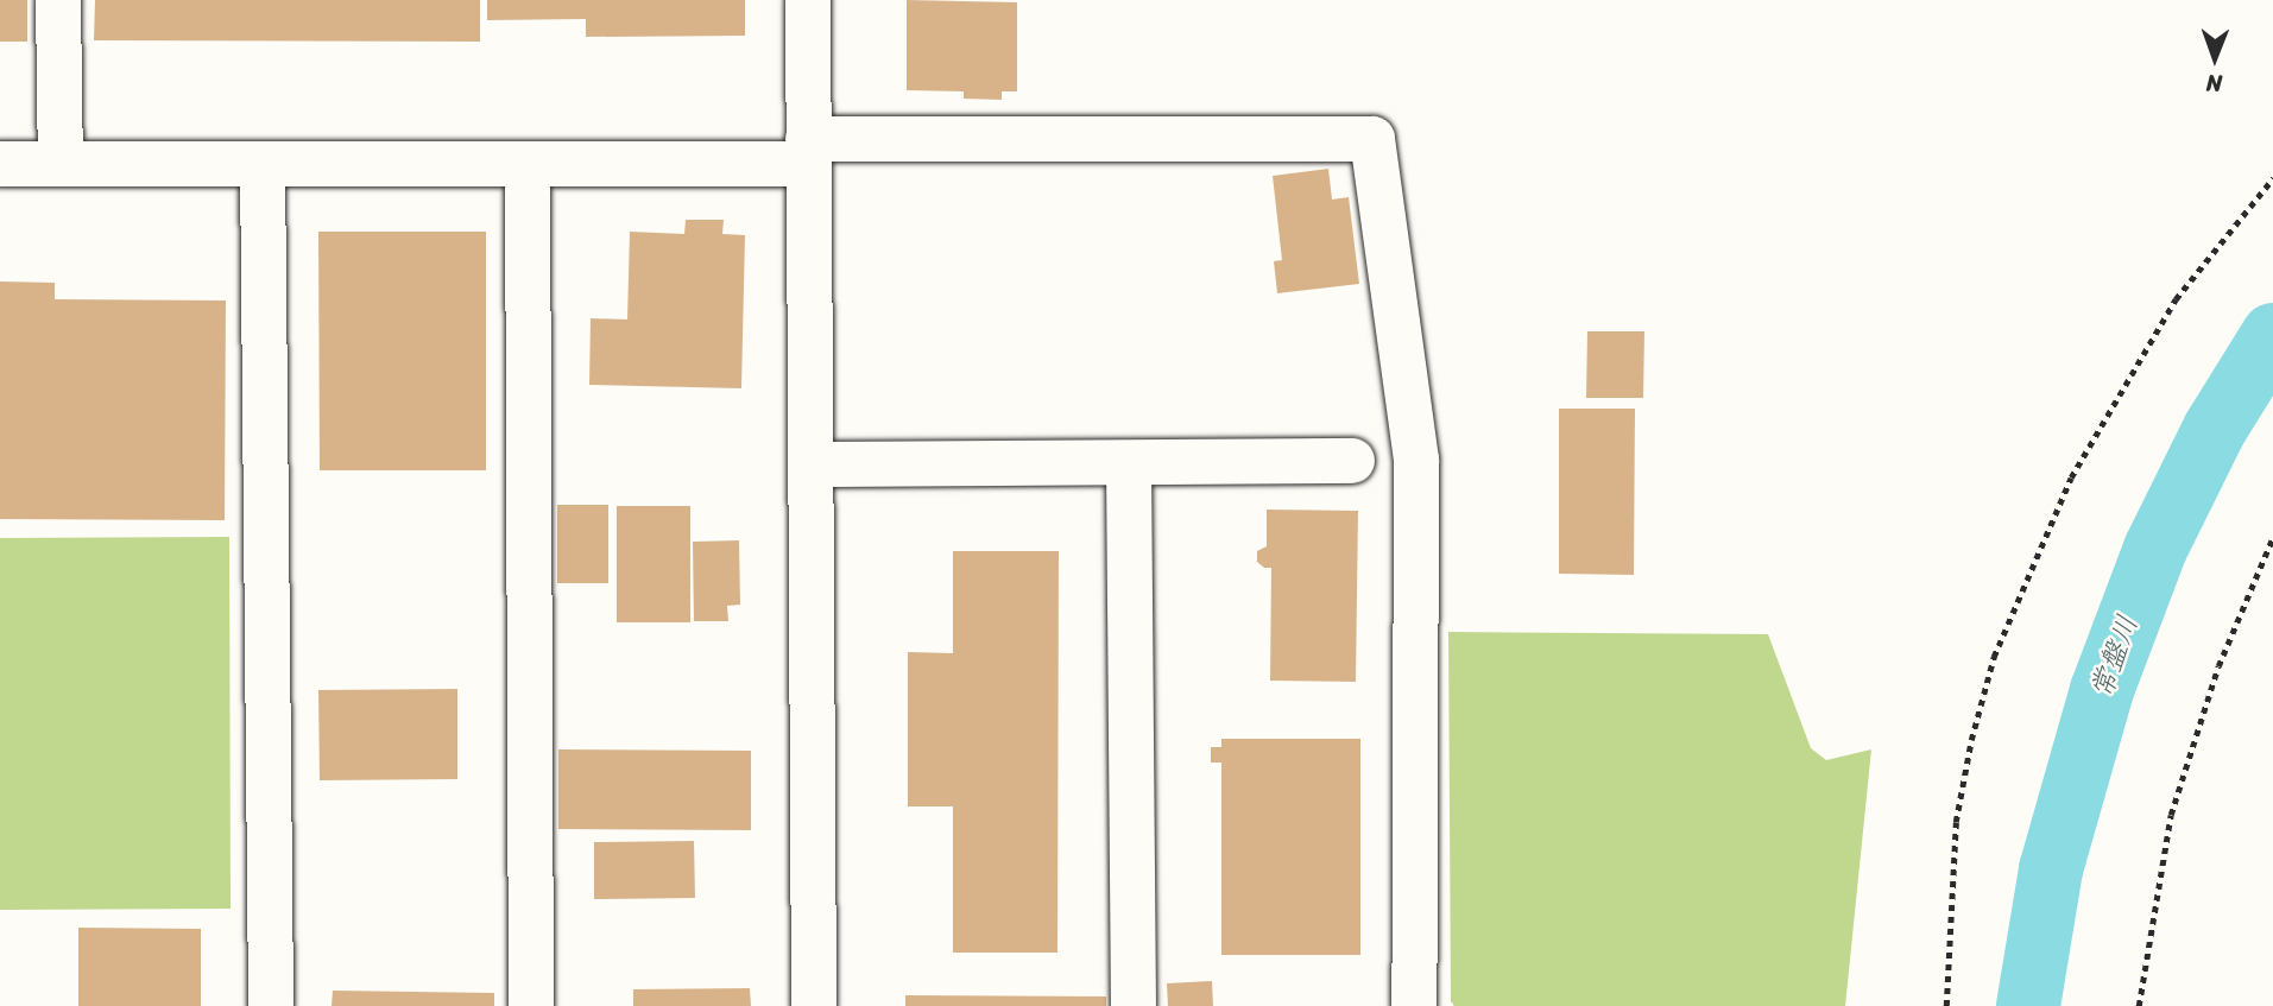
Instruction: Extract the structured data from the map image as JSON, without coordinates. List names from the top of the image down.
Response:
{
  "water": ["常盤川"],
  "north": "bottom"
}
